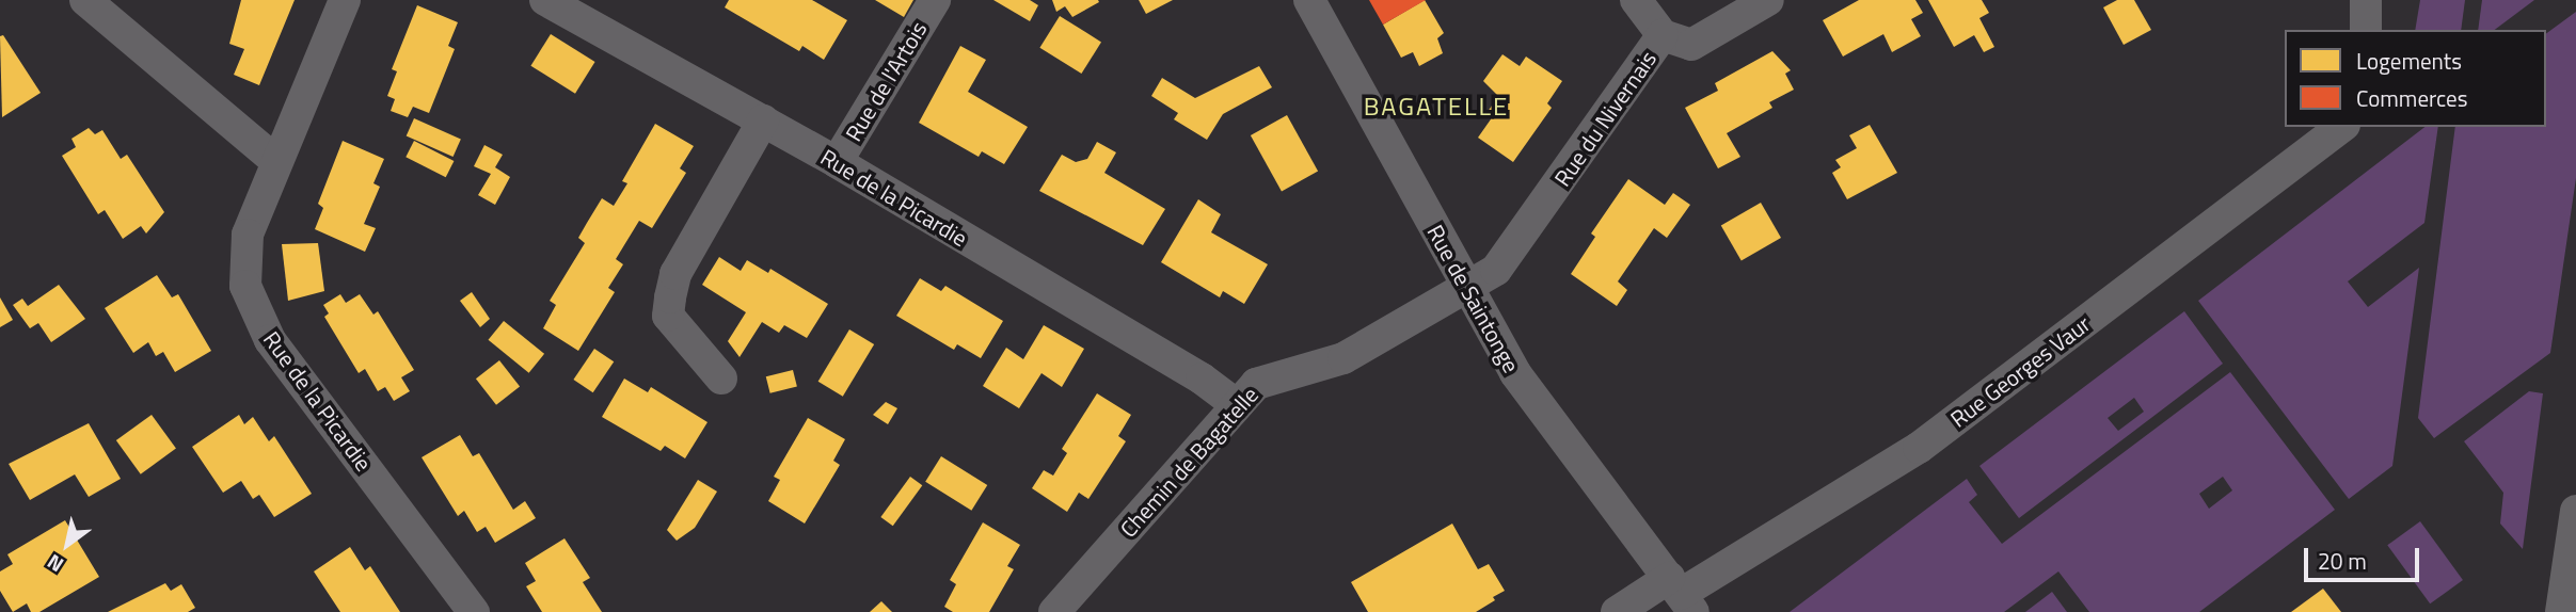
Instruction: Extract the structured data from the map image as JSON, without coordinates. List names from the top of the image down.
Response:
{
  "streets": {
    "street": [
      "Rue de l'Artois",
      "Rue du Nivernais",
      "Rue de la Picardie",
      "Rue de Saintonge",
      "Rue Georges Vaur",
      "Chemin de Bagatelle"
    ]
  },
  "crossings": [
    ["Rue de l'Artois", "Rue de la Picardie"],
    ["Rue du Nivernais", "Rue de Saintonge"],
    ["Rue du Nivernais", "Chemin de Bagatelle"],
    ["Rue de la Picardie", "Chemin de Bagatelle"],
    ["Rue de Saintonge", "Rue Georges Vaur"],
    ["Rue de Saintonge", "Chemin de Bagatelle"]
  ],
  "districts": ["BAGATELLE"],
  "legend": ["Logements", "Commerces"],
  "scale_bar": "20 m",
  "north": "bottom left"
}
